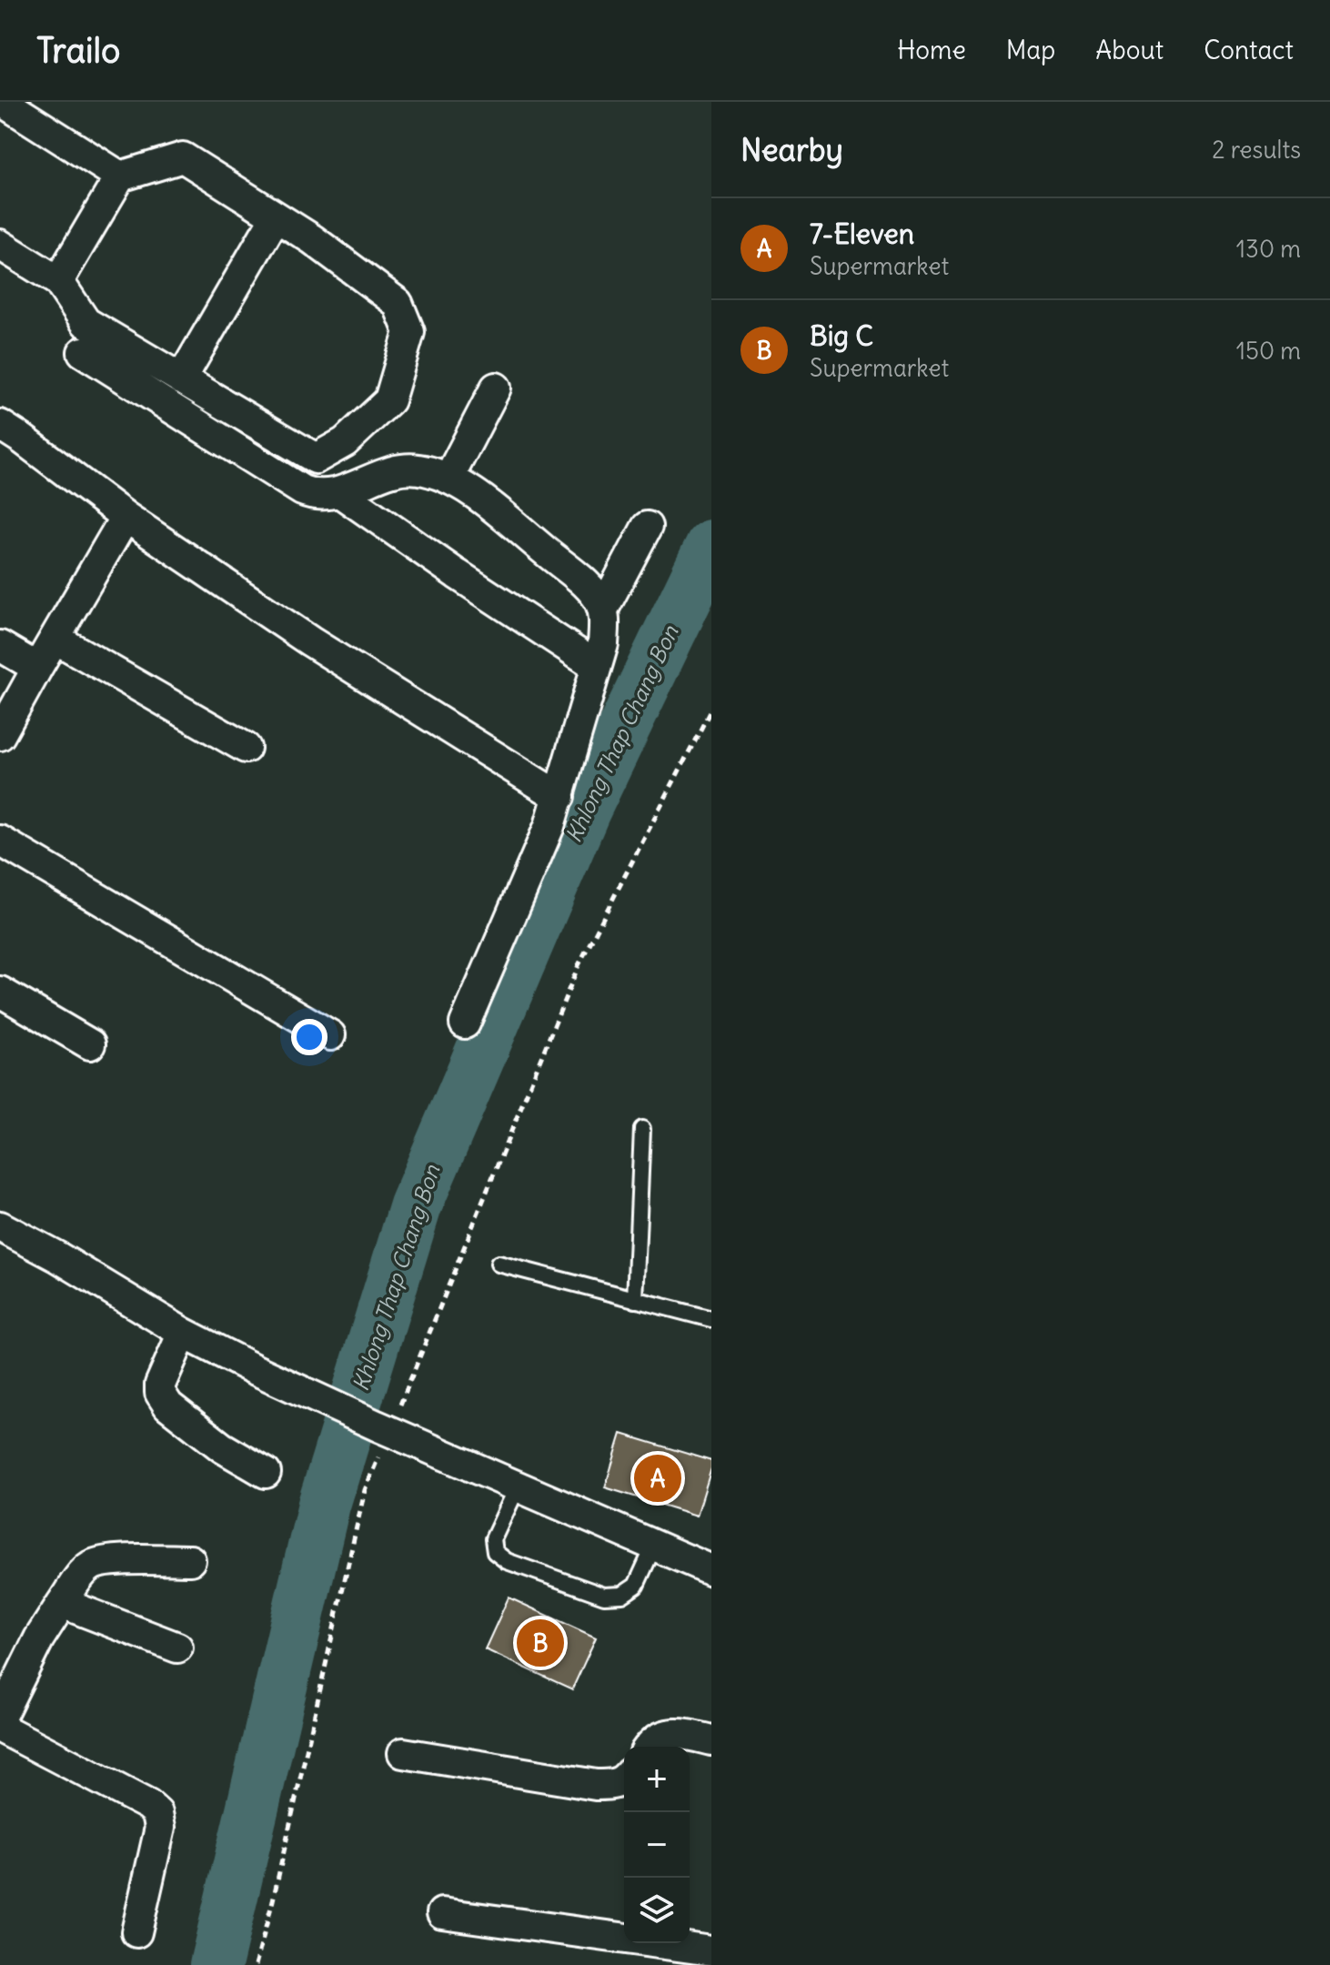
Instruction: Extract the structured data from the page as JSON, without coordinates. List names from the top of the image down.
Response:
{
  "water": ["Khlong Thap Chang Bon"],
  "page": {
    "header": "Trailo",
    "nav": [
      "Home",
      "Map",
      "About",
      "Contact"
    ],
    "heading": ["Nearby", "2 results"],
    "list": [
      {
        "mark": "A",
        "name": "7-Eleven",
        "note": "Supermarket",
        "value": "130 m"
      },
      {
        "mark": "B",
        "name": "Big C",
        "note": "Supermarket",
        "value": "150 m"
      }
    ],
    "pins": ["A", "B"],
    "map_buttons": ["+", "−"]
  }
}
